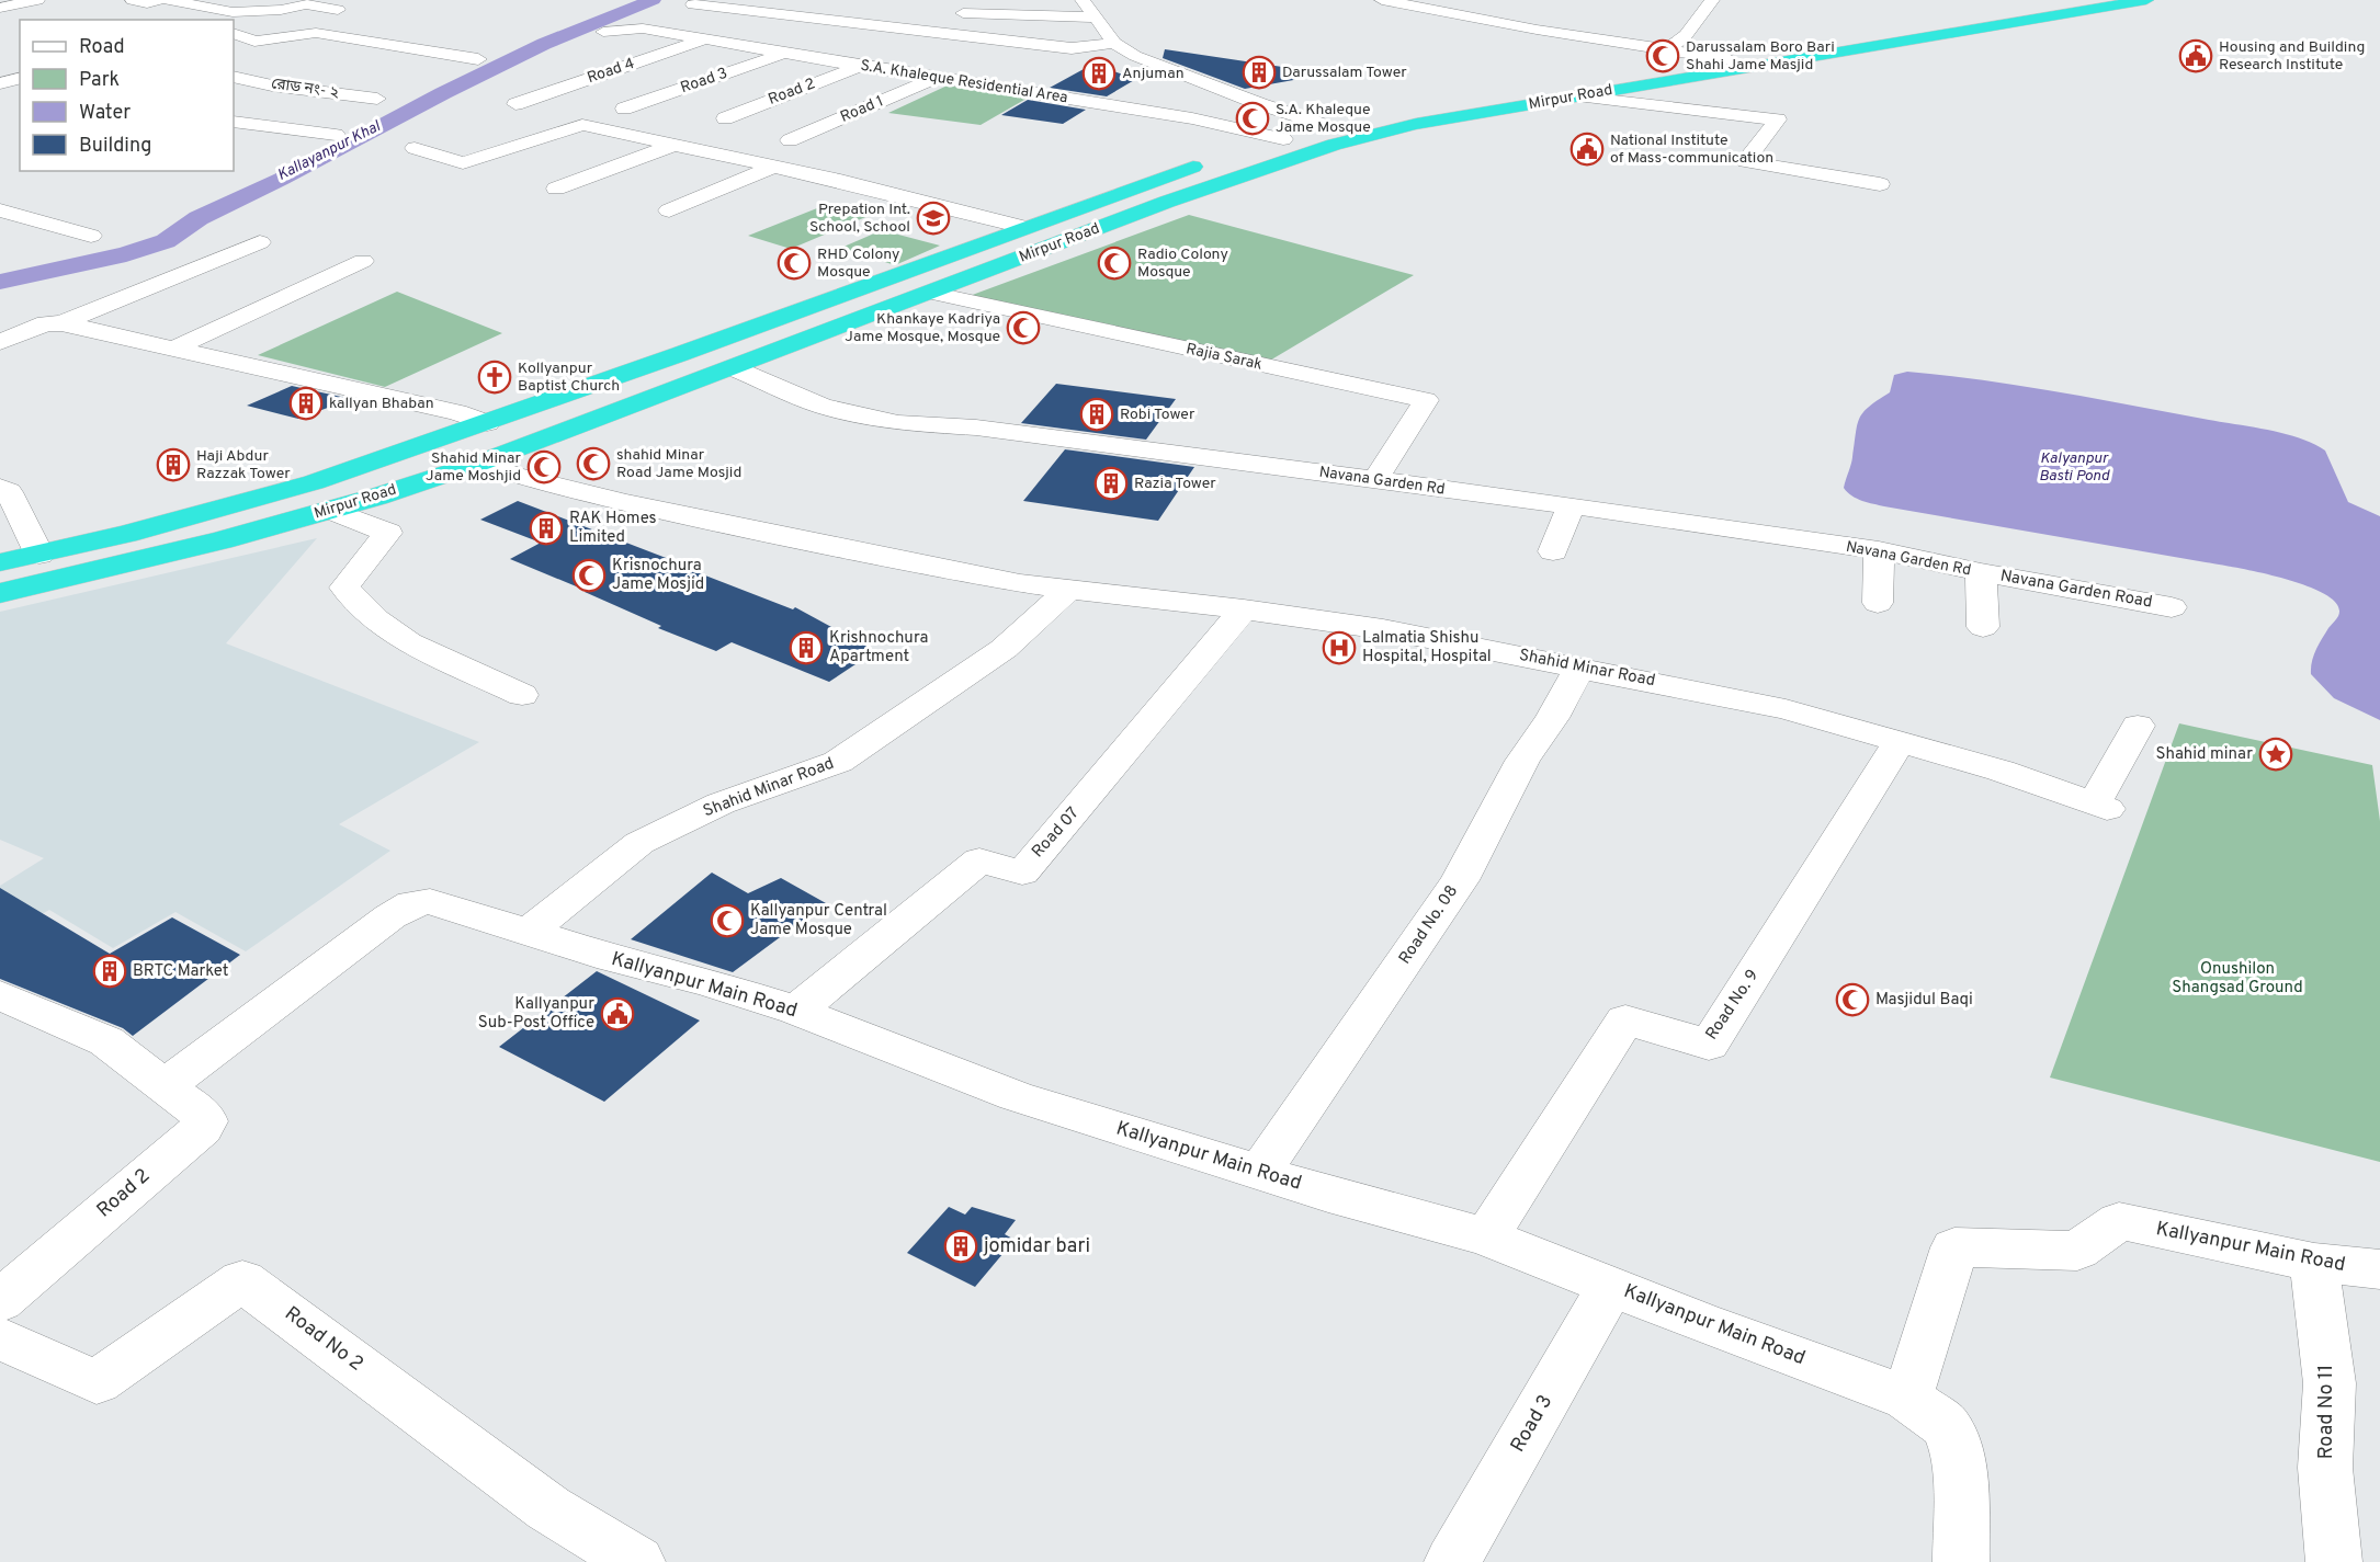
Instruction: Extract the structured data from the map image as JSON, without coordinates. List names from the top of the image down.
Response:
{
  "streets": {
    "highway": ["Mirpur Road"],
    "street": [
      "Road 4",
      "Road 3",
      "S.A. Khaleque Residential Area",
      "রোড নং- ২",
      "Road 2",
      "Road 1",
      "Rajia Sarak",
      "Navana Garden Rd",
      "Navana Garden Road",
      "Shahid Minar Road",
      "Road 07",
      "Road No. 08",
      "Kallyanpur Main Road",
      "Road No. 9",
      "Road No 2",
      "Road No 11"
    ]
  },
  "crossings": [
    ["Road 4", "S.A. Khaleque Residential Area"],
    ["Road 3", "S.A. Khaleque Residential Area"],
    ["Road 3", "Kallyanpur Main Road"],
    ["S.A. Khaleque Residential Area", "Road 2"],
    ["S.A. Khaleque Residential Area", "Mirpur Road"],
    ["S.A. Khaleque Residential Area", "Road 1"],
    ["Road 2", "Kallyanpur Main Road"],
    ["Mirpur Road", "Rajia Sarak"],
    ["Mirpur Road", "Navana Garden Rd"],
    ["Mirpur Road", "Shahid Minar Road"],
    ["Rajia Sarak", "Navana Garden Rd"],
    ["Navana Garden Rd", "Navana Garden Road"],
    ["Shahid Minar Road", "Road 07"],
    ["Shahid Minar Road", "Road No. 08"],
    ["Shahid Minar Road", "Kallyanpur Main Road"],
    ["Shahid Minar Road", "Road No. 9"],
    ["Road 07", "Kallyanpur Main Road"],
    ["Road No. 08", "Kallyanpur Main Road"],
    ["Kallyanpur Main Road", "Road No. 9"],
    ["Kallyanpur Main Road", "Road No 11"]
  ],
  "water": ["Kallayanpur Khal", "Kalyanpur Basti Pond"],
  "parks": ["Onushilon Shangsad Ground"],
  "places": {
    "mosque": [
      "Darussalam Boro Bari Shahi Jame Masjid",
      "S.A. Khaleque Jame Mosque",
      "RHD Colony Mosque",
      "Radio Colony Mosque",
      "Khankaye Kadriya Jame Mosque, Mosque",
      "shahid Minar Road Jame Mosjid",
      "Shahid Minar Jame Moshjid",
      "Krisnochura Jame Mosjid",
      "Kallyanpur Central Jame Mosque",
      "Masjidul Baqi"
    ],
    "public building": ["Housing and Building Research Institute", "National Institute of Mass-communication", "Kallyanpur Sub-Post Office"],
    "building": [
      "Darussalam Tower",
      "Anjuman",
      "kallyan Bhaban",
      "Robi Tower",
      "Haji Abdur Razzak Tower",
      "Razia Tower",
      "RAK Homes Limited",
      "Krishnochura Apartment",
      "BRTC Market",
      "jomidar bari"
    ],
    "school or university": ["Prepation Int. School, School"],
    "church": ["Kollyanpur Baptist Church"],
    "hospital": ["Lalmatia Shishu Hospital, Hospital"],
    "place": ["Shahid minar"]
  },
  "legend": [
    "Road",
    "Park",
    "Water",
    "Building"
  ]
}
